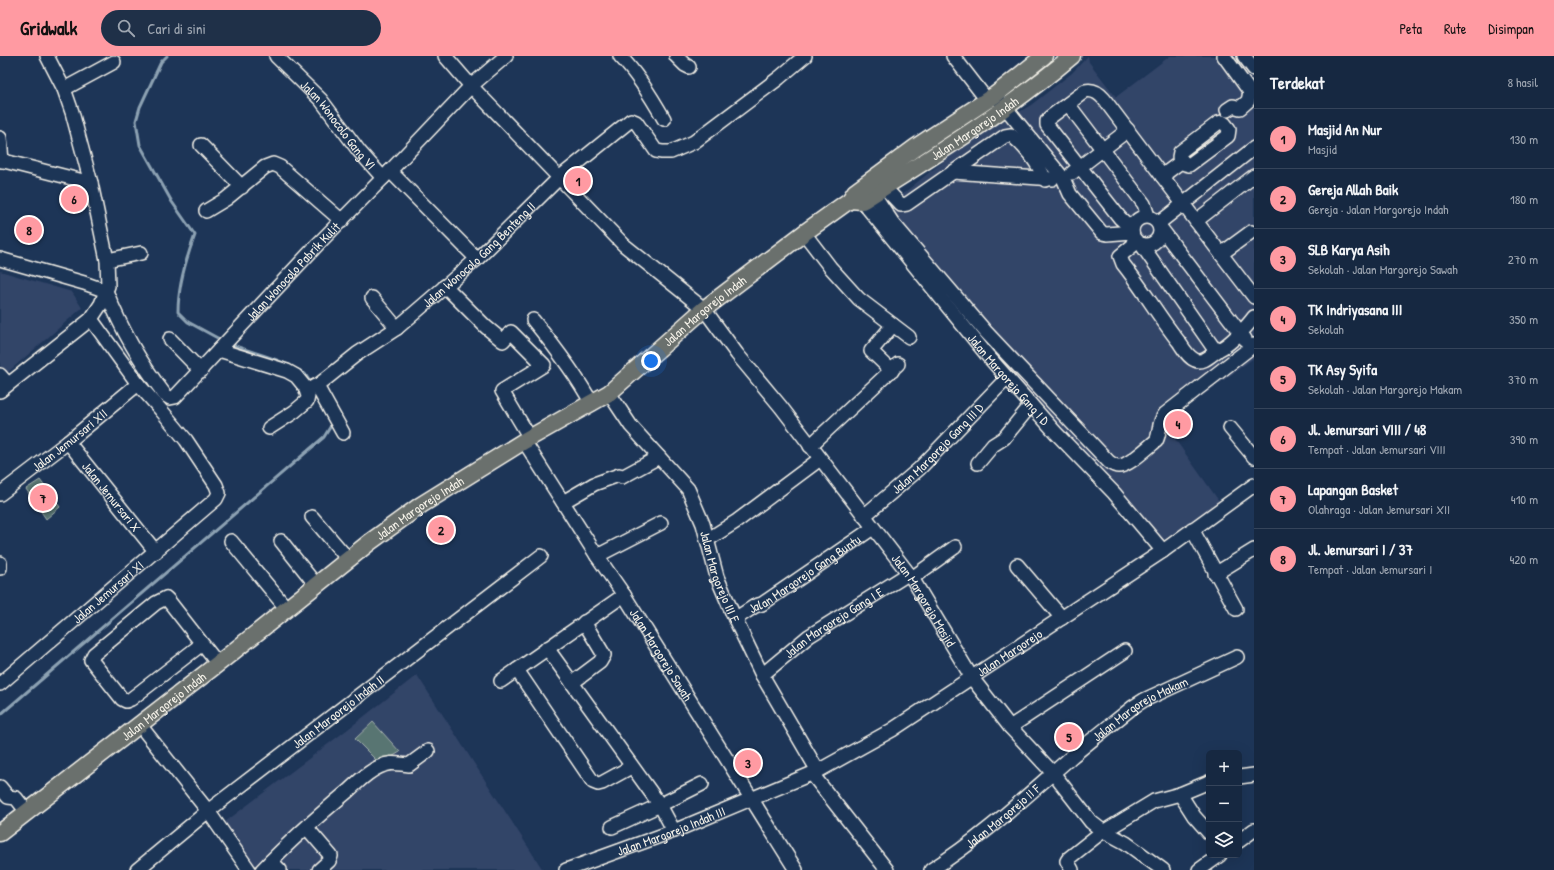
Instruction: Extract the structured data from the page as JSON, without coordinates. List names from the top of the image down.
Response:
{
  "streets": {
    "main road": ["Jalan Margorejo Indah"],
    "street": [
      "Jalan Wonocolo Gang VI",
      "Jalan Wonocolo Gang Benteng II",
      "Jalan Wonocolo Pabrik Kulit",
      "Jalan Margorejo Gang I D",
      "Jalan Jemursari XII",
      "Jalan Margorejo Gang III D",
      "Jalan Jemursari X",
      "Jalan Margorejo Gang Buntu",
      "Jalan Margorejo III E",
      "Jalan Jemursari XI",
      "Jalan Margorejo Masjid",
      "Jalan Margorejo Gang I E",
      "Jalan Margorejo",
      "Jalan Margorejo Sawah",
      "Jalan Margorejo Makam",
      "Jalan Margorejo Indah II",
      "Jalan Margorejo II F",
      "Jalan Margorejo Indah III"
    ]
  },
  "crossings": [
    ["Jalan Wonocolo Gang VI", "Jalan Wonocolo Gang Benteng II"],
    ["Jalan Wonocolo Gang VI", "Jalan Wonocolo Pabrik Kulit"],
    ["Jalan Margorejo Indah", "Jalan Margorejo Gang I D"],
    ["Jalan Margorejo Indah", "Jalan Margorejo III E"],
    ["Jalan Margorejo Indah", "Jalan Margorejo Masjid"],
    ["Jalan Margorejo Indah", "Jalan Margorejo Sawah"],
    ["Jalan Wonocolo Gang Benteng II", "Jalan Margorejo Masjid"],
    ["Jalan Wonocolo Gang Benteng II", "Jalan Margorejo Sawah"],
    ["Jalan Wonocolo Pabrik Kulit", "Jalan Margorejo Masjid"],
    ["Jalan Margorejo Gang I D", "Jalan Margorejo Gang III D"],
    ["Jalan Margorejo Gang I D", "Jalan Margorejo"],
    ["Jalan Jemursari XII", "Jalan Jemursari X"],
    ["Jalan Jemursari XII", "Jalan Jemursari XI"],
    ["Jalan Margorejo Gang III D", "Jalan Margorejo Masjid"],
    ["Jalan Jemursari X", "Jalan Jemursari XI"],
    ["Jalan Margorejo Gang Buntu", "Jalan Margorejo III E"],
    ["Jalan Margorejo Gang Buntu", "Jalan Margorejo Masjid"],
    ["Jalan Margorejo III E", "Jalan Margorejo Gang I E"],
    ["Jalan Margorejo III E", "Jalan Margorejo"],
    ["Jalan Margorejo Masjid", "Jalan Margorejo Gang I E"],
    ["Jalan Margorejo Masjid", "Jalan Margorejo"],
    ["Jalan Margorejo Masjid", "Jalan Margorejo Makam"],
    ["Jalan Margorejo Masjid", "Jalan Margorejo II F"],
    ["Jalan Margorejo", "Jalan Margorejo Sawah"],
    ["Jalan Margorejo", "Jalan Margorejo Indah III"],
    ["Jalan Margorejo Sawah", "Jalan Margorejo Indah III"],
    ["Jalan Margorejo Makam", "Jalan Margorejo II F"]
  ],
  "page": {
    "header": "Gridwalk",
    "search": "Cari di sini",
    "nav": ["Peta", "Rute", "Disimpan"],
    "heading": ["Terdekat", "8 hasil"],
    "list": [
      {
        "mark": "1",
        "name": "Masjid An Nur",
        "note": "Masjid",
        "value": "130 m"
      },
      {
        "mark": "2",
        "name": "Gereja Allah Baik",
        "note": "Gereja · Jalan Margorejo Indah",
        "value": "180 m"
      },
      {
        "mark": "3",
        "name": "SLB Karya Asih",
        "note": "Sekolah · Jalan Margorejo Sawah",
        "value": "270 m"
      },
      {
        "mark": "4",
        "name": "TK Indriyasana III",
        "note": "Sekolah",
        "value": "350 m"
      },
      {
        "mark": "5",
        "name": "TK Asy Syifa",
        "note": "Sekolah · Jalan Margorejo Makam",
        "value": "370 m"
      },
      {
        "mark": "6",
        "name": "Jl. Jemursari VIII / 48",
        "note": "Tempat · Jalan Jemursari VIII",
        "value": "390 m"
      },
      {
        "mark": "7",
        "name": "Lapangan Basket",
        "note": "Olahraga · Jalan Jemursari XII",
        "value": "410 m"
      },
      {
        "mark": "8",
        "name": "Jl. Jemursari I / 37",
        "note": "Tempat · Jalan Jemursari I",
        "value": "420 m"
      }
    ],
    "pins": [
      "1",
      "6",
      "8",
      "4",
      "7",
      "2",
      "5",
      "3"
    ],
    "map_buttons": ["+", "−"]
  }
}
